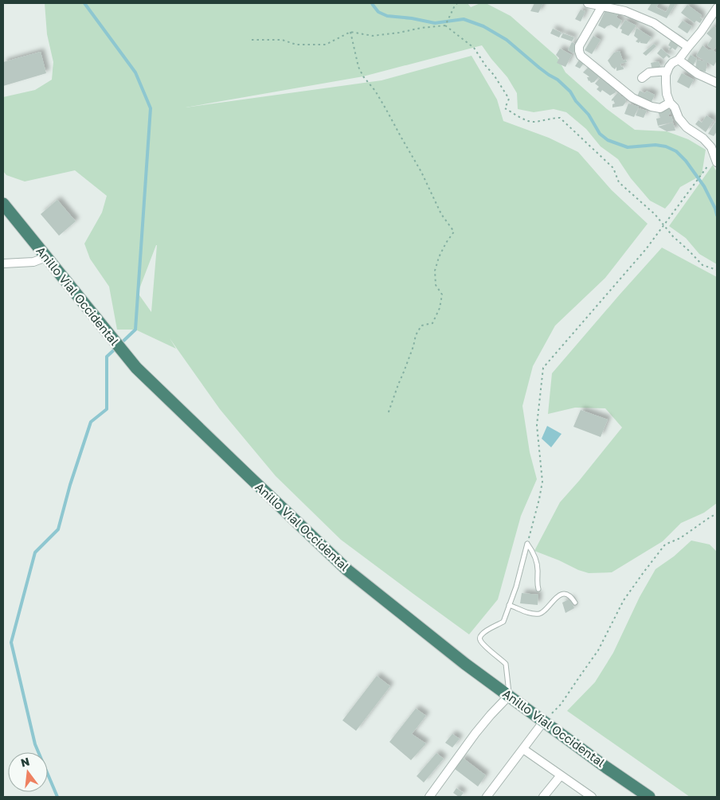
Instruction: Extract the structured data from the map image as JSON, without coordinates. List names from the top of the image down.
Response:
{
  "streets": {
    "highway": ["Anillo Vial Occidental"]
  },
  "north": "top"
}
